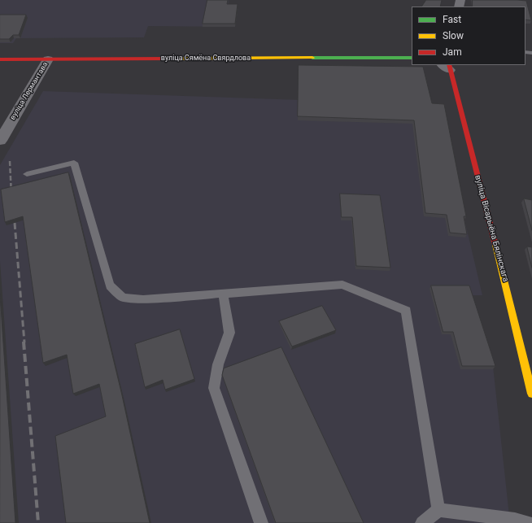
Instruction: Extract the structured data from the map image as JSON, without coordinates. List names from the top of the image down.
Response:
{
  "streets": {
    "street": ["вуліца Сямёна Свярдлова", "вуліца Лермантава", "вуліца Вісарыёна Бялінскага"]
  },
  "crossings": [
    ["вуліца Сямёна Свярдлова", "вуліца Лермантава"]
  ],
  "legend": ["Fast", "Slow", "Jam"]
}
